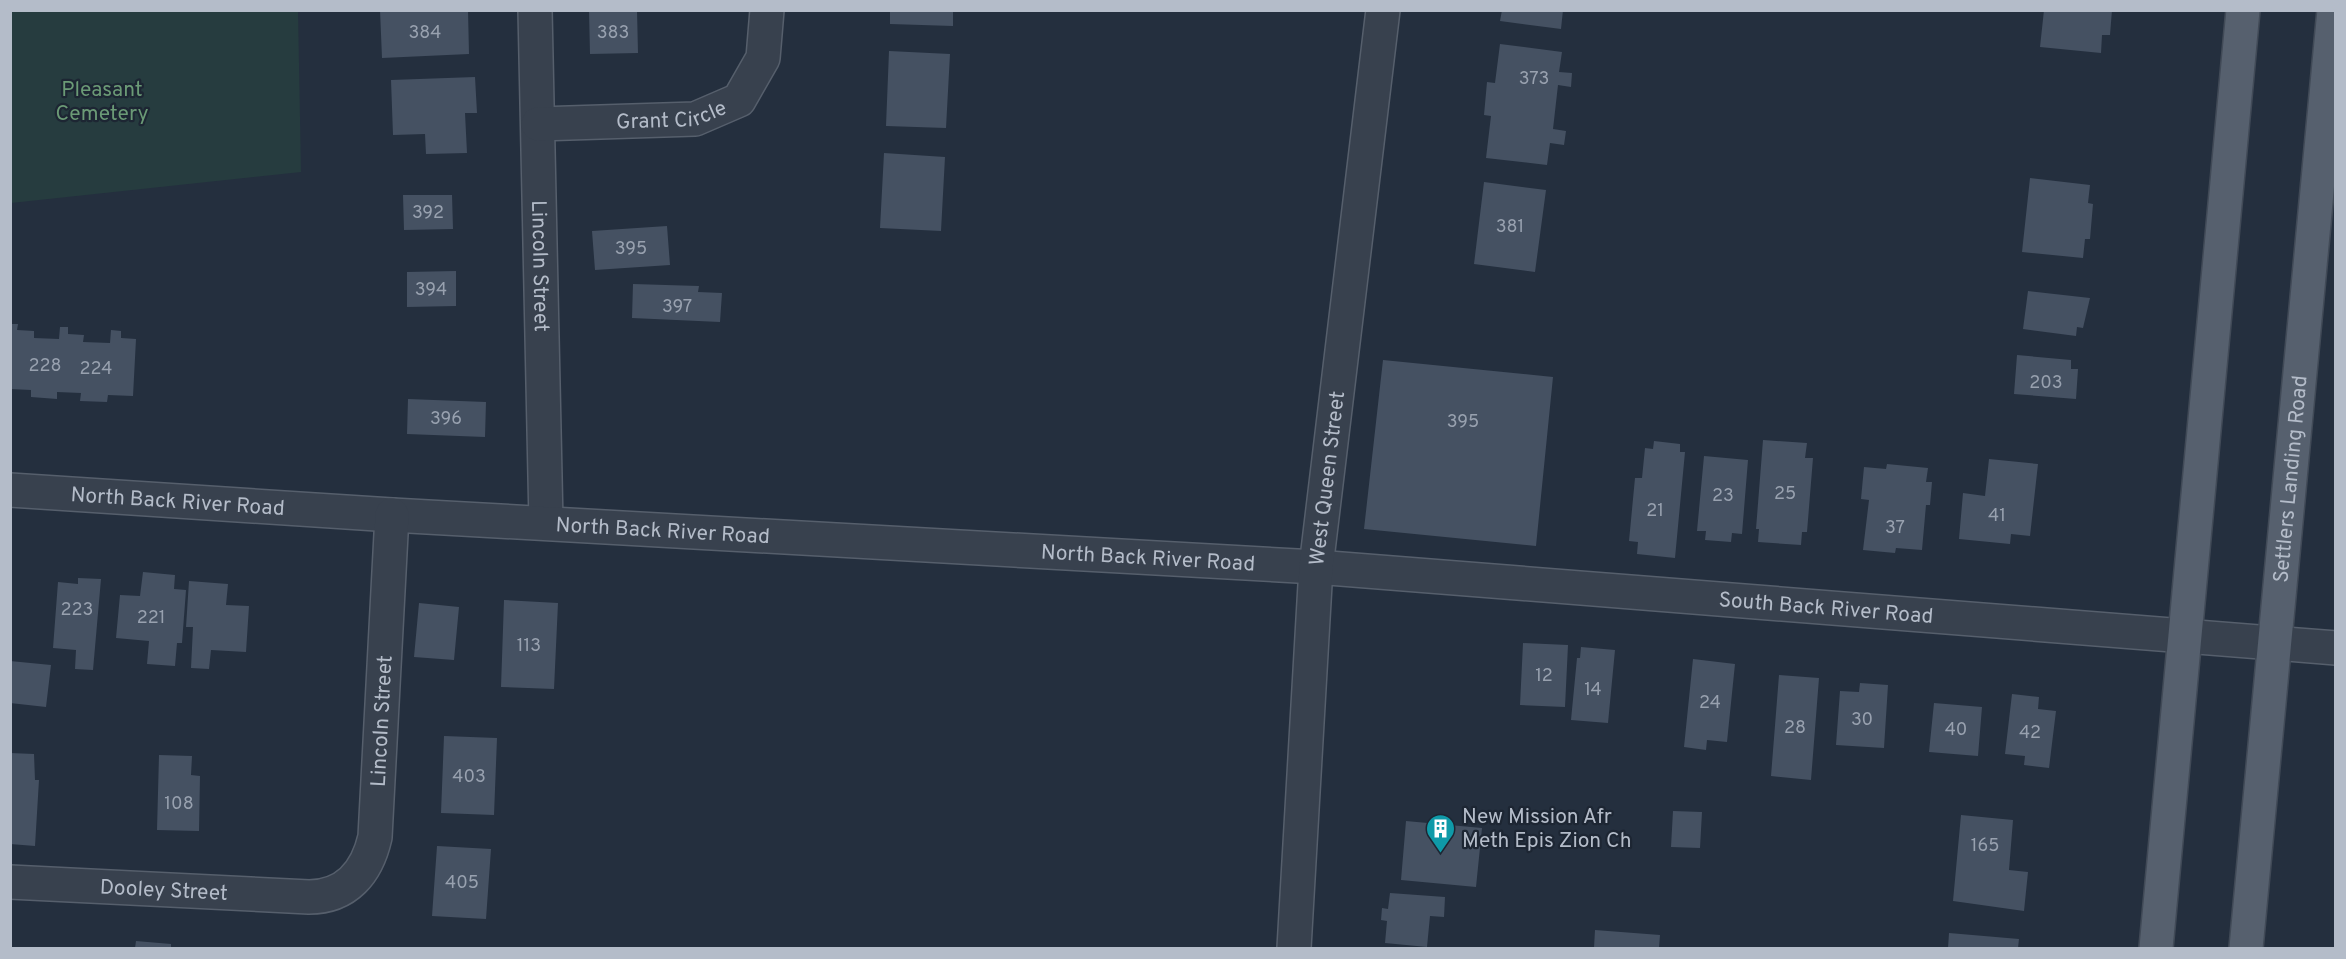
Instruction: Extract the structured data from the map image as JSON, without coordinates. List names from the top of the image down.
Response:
{
  "streets": {
    "main road": ["Settlers Landing Road"],
    "street": [
      "Grant Circle",
      "Lincoln Street",
      "West Queen Street",
      "North Back River Road",
      "South Back River Road",
      "Dooley Street"
    ]
  },
  "crossings": [
    ["Grant Circle", "Lincoln Street"],
    ["Lincoln Street", "North Back River Road"],
    ["Lincoln Street", "Dooley Street"],
    ["West Queen Street", "North Back River Road"],
    ["West Queen Street", "South Back River Road"],
    ["Settlers Landing Road", "South Back River Road"],
    ["North Back River Road", "South Back River Road"]
  ],
  "parks": ["Pleasant Cemetery"],
  "places": {
    "building": ["New Mission Afr Meth Epis Zion Ch"]
  },
  "house_numbers": [
    "384",
    "383",
    "373",
    "392",
    "381",
    "395",
    "394",
    "397",
    "228",
    "224",
    "203",
    "396",
    "395",
    "25",
    "23",
    "21",
    "41",
    "37",
    "223",
    "221",
    "113",
    "12",
    "14",
    "24",
    "30",
    "28",
    "40",
    "42",
    "403",
    "108",
    "165",
    "405"
  ]
}
